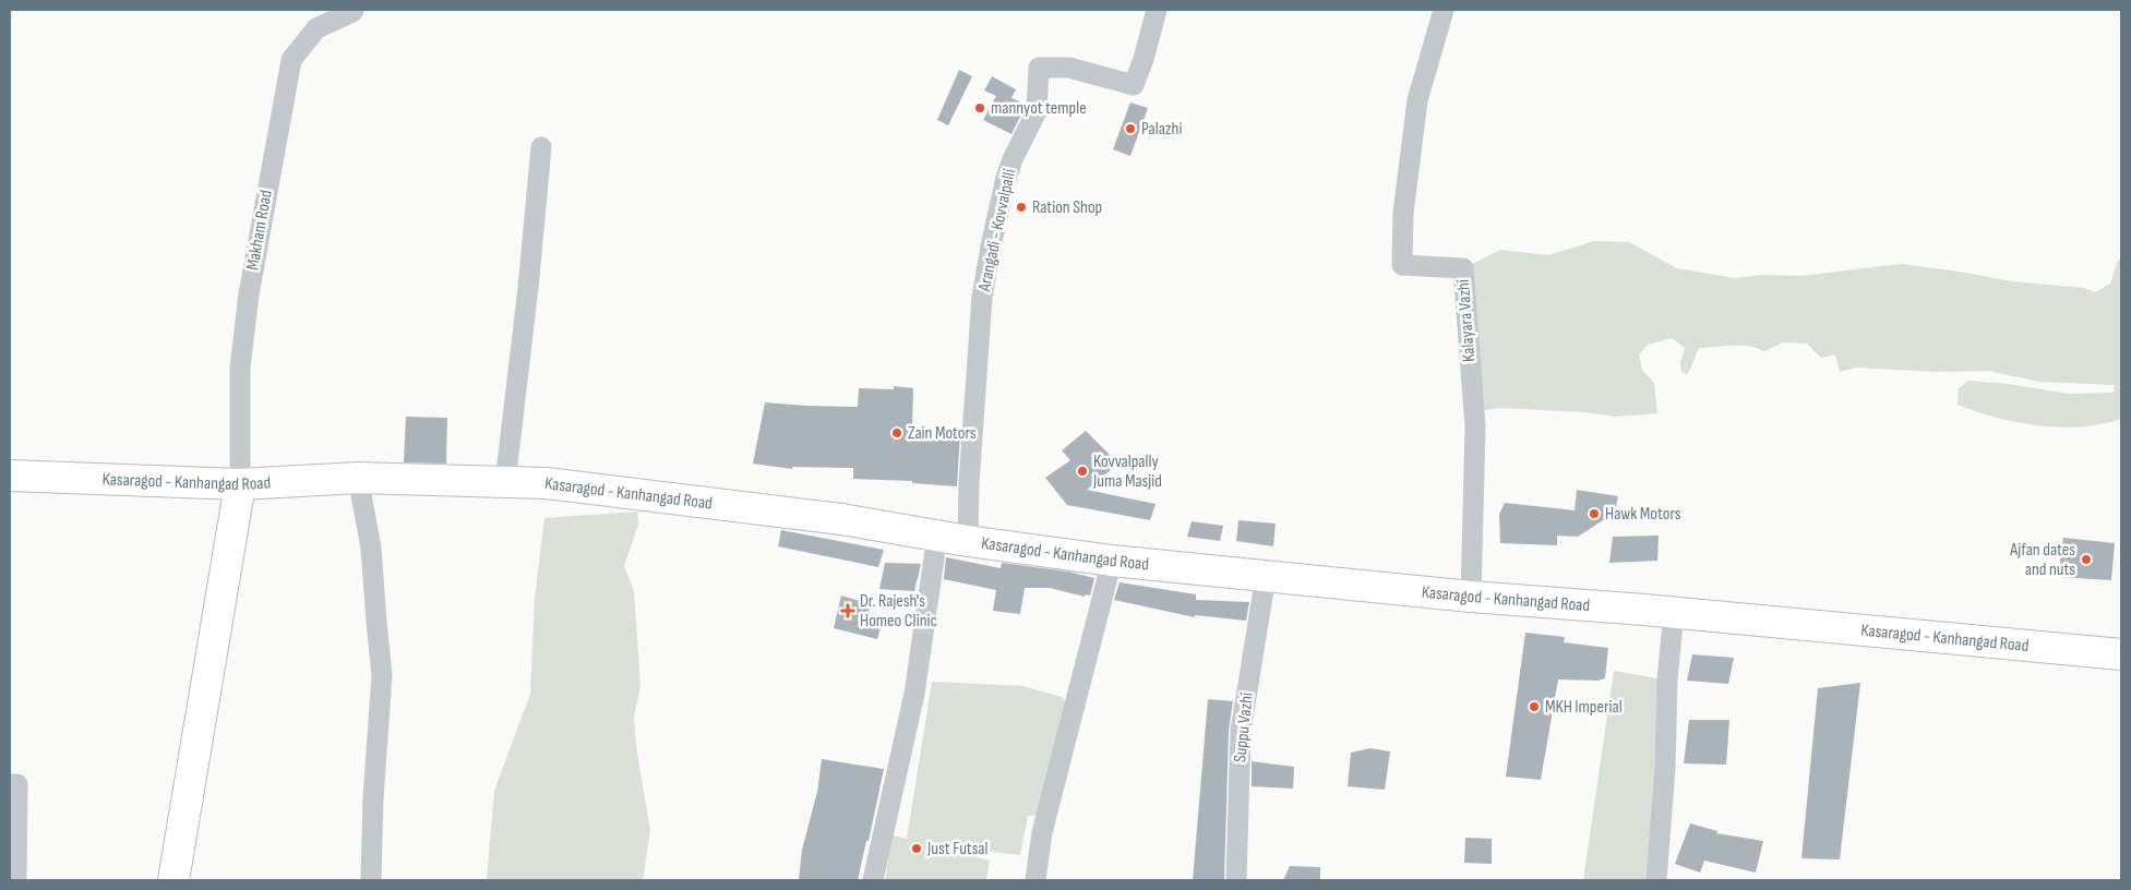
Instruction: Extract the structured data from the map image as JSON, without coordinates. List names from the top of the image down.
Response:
{
  "streets": {
    "main road": ["Kasaragod - Kanhangad Road"],
    "street": [
      "Makham Road",
      "Arangadi - Kovvalpalli",
      "Kalayara Vazhi",
      "Suppu Vazhi"
    ]
  },
  "crossings": [
    ["Makham Road", "Kasaragod - Kanhangad Road"],
    ["Arangadi - Kovvalpalli", "Kasaragod - Kanhangad Road"],
    ["Kalayara Vazhi", "Kasaragod - Kanhangad Road"],
    ["Kasaragod - Kanhangad Road", "Suppu Vazhi"]
  ],
  "places": {
    "other": [
      "mannyot temple",
      "Palazhi",
      "Ration Shop",
      "Zain Motors",
      "Kovvalpally Juma Masjid",
      "Hawk Motors",
      "Ajfan dates and nuts",
      "MKH Imperial",
      "Just Futsal"
    ],
    "health": ["Dr. Rajesh's Homeo Clinic"]
  }
}
